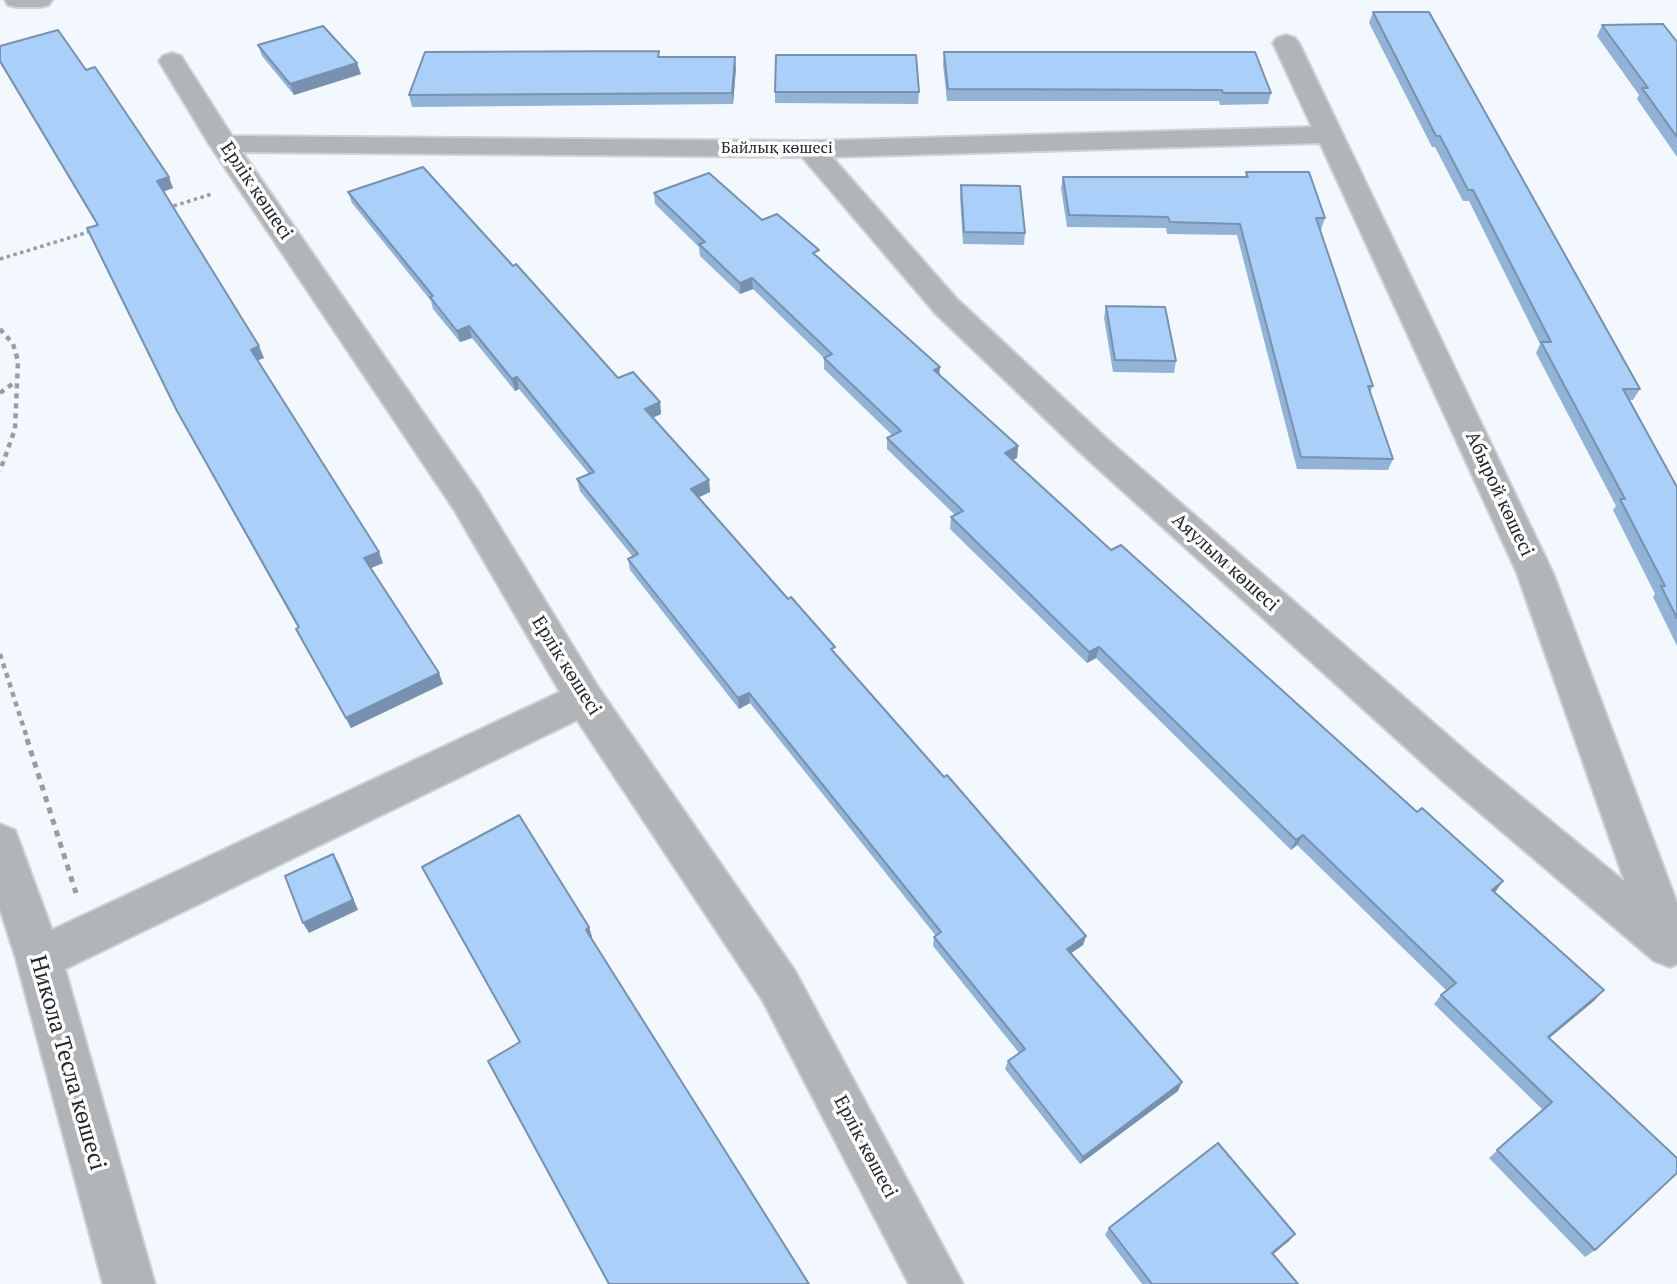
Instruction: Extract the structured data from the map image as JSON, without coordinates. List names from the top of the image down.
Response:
{
  "streets": {
    "street": [
      "Байлық көшесі",
      "Ерлік көшесі",
      "Абырой көшесі",
      "Аяулым көшесі",
      "Никола Тесла көшесі"
    ]
  },
  "crossings": [
    ["Байлық көшесі", "Ерлік көшесі"],
    ["Байлық көшесі", "Абырой көшесі"],
    ["Байлық көшесі", "Аяулым көшесі"],
    ["Абырой көшесі", "Аяулым көшесі"]
  ]
}
